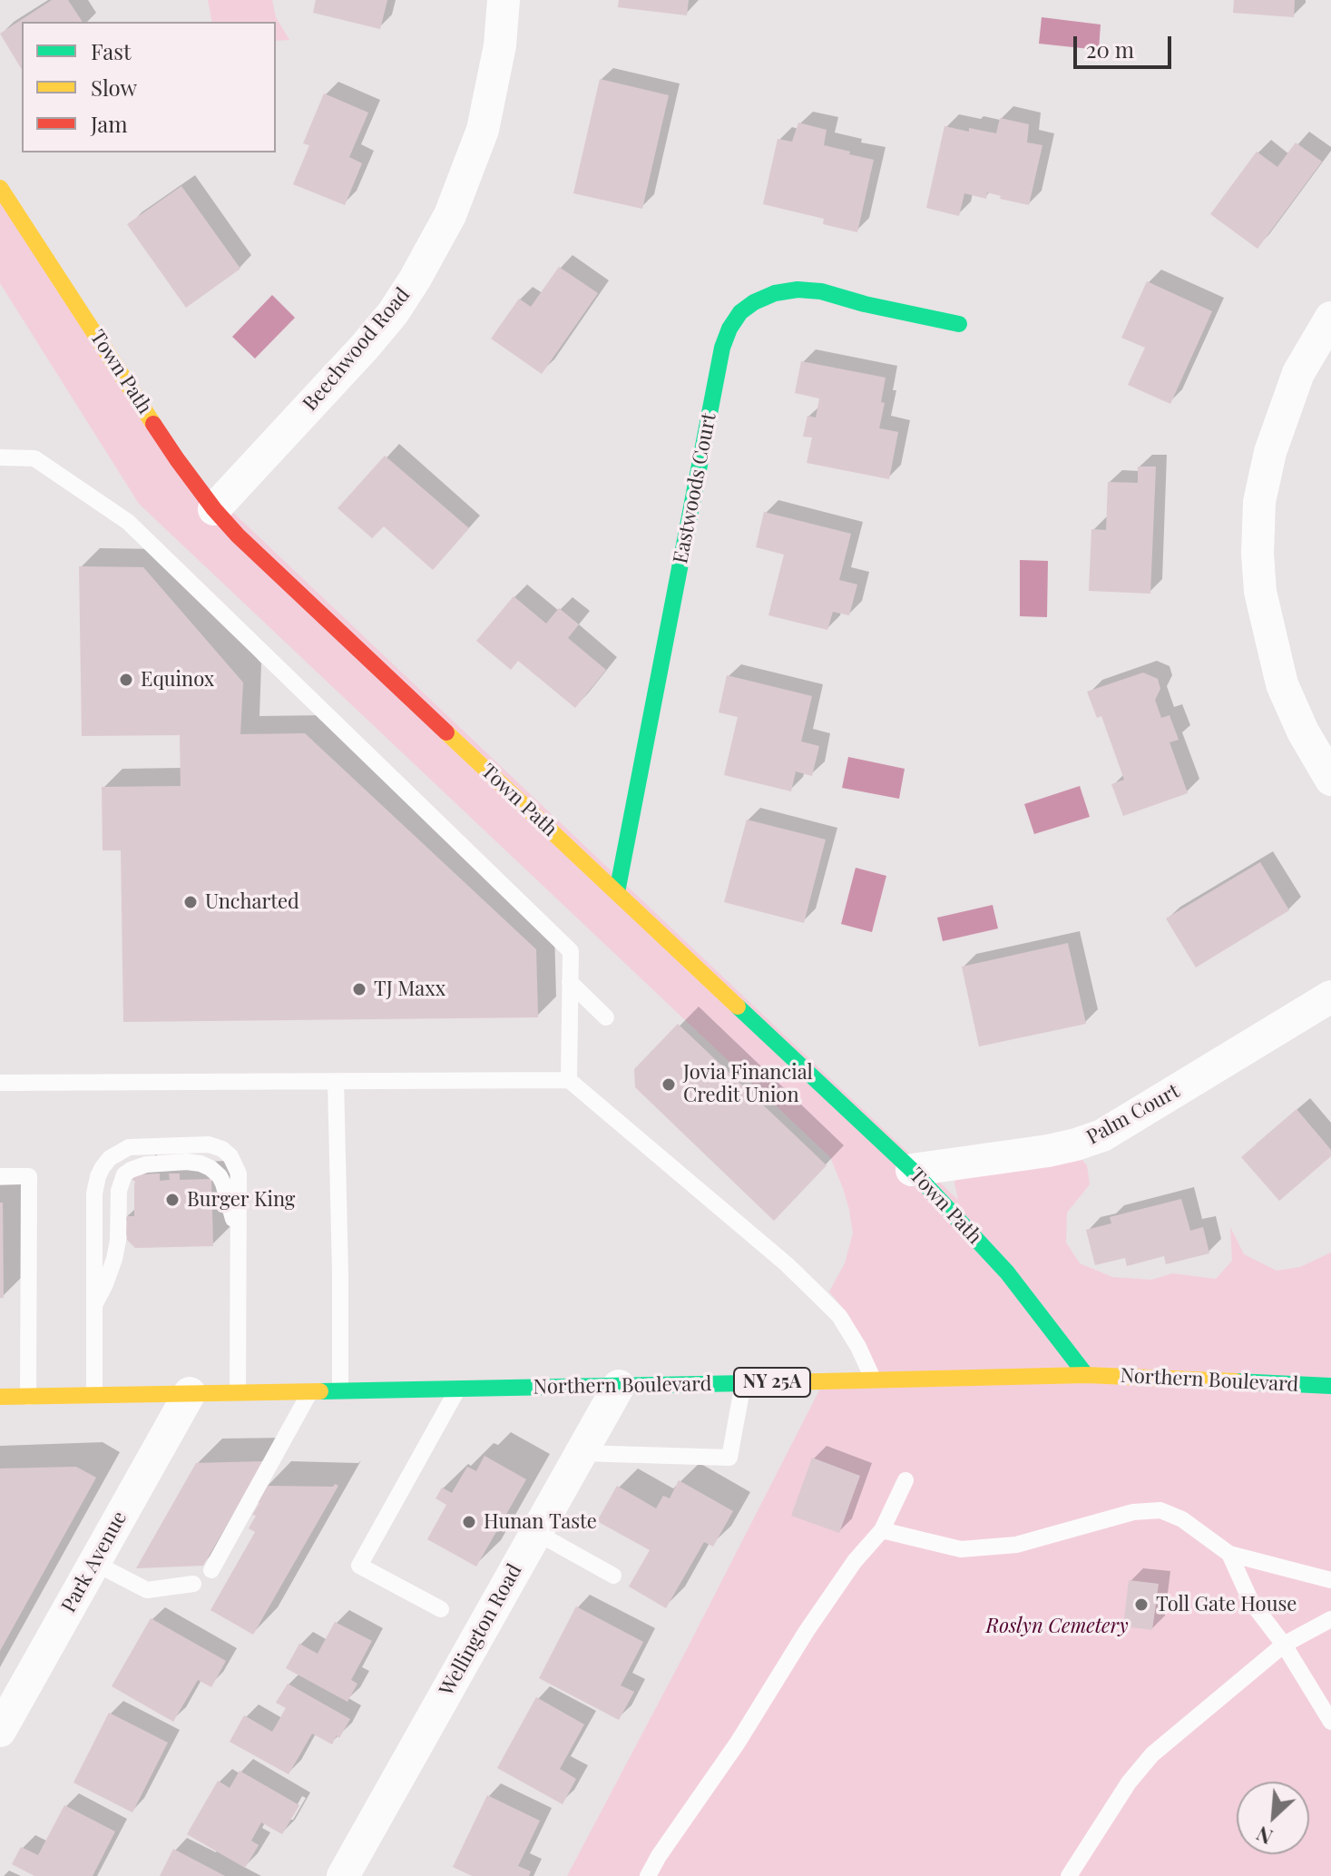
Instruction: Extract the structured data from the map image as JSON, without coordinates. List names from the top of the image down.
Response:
{
  "streets": {
    "street": [
      "Beechwood Road",
      "Town Path",
      "Eastwoods Court",
      "Palm Court",
      "Northern Boulevard",
      "NY 25A",
      "Park Avenue",
      "Wellington Road"
    ]
  },
  "crossings": [
    ["Beechwood Road", "Town Path"],
    ["Town Path", "Eastwoods Court"],
    ["Town Path", "Palm Court"],
    ["Town Path", "Northern Boulevard"],
    ["Northern Boulevard", "Park Avenue"],
    ["Northern Boulevard", "Wellington Road"]
  ],
  "parks": ["Roslyn Cemetery"],
  "places": [
    "Equinox",
    "Uncharted",
    "TJ Maxx",
    "Jovia Financial Credit Union",
    "Burger King",
    "Hunan Taste",
    "Toll Gate House"
  ],
  "legend": ["Fast", "Slow", "Jam"],
  "scale_bar": "20 m",
  "north": "bottom left"
}
